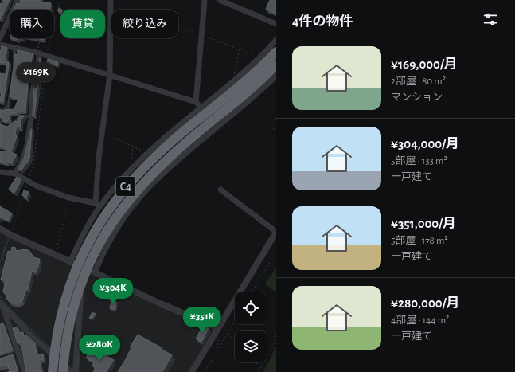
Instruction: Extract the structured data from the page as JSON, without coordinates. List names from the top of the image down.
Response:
{
  "streets": {
    "highway": ["C4"]
  },
  "page": {
    "heading": "4件の物件",
    "chip": ["購入", "賃貸", "絞り込み"],
    "list": [
      {
        "name": "¥169,000/月",
        "note": "2部屋 · 80 m² · マンション"
      },
      {
        "name": "¥304,000/月",
        "note": "5部屋 · 133 m² · 一戸建て"
      },
      {
        "name": "¥351,000/月",
        "note": "5部屋 · 178 m² · 一戸建て"
      },
      {
        "name": "¥280,000/月",
        "note": "4部屋 · 144 m² · 一戸建て"
      }
    ],
    "price": [
      "¥169K",
      "¥304K",
      "¥351K",
      "¥280K"
    ]
  }
}
